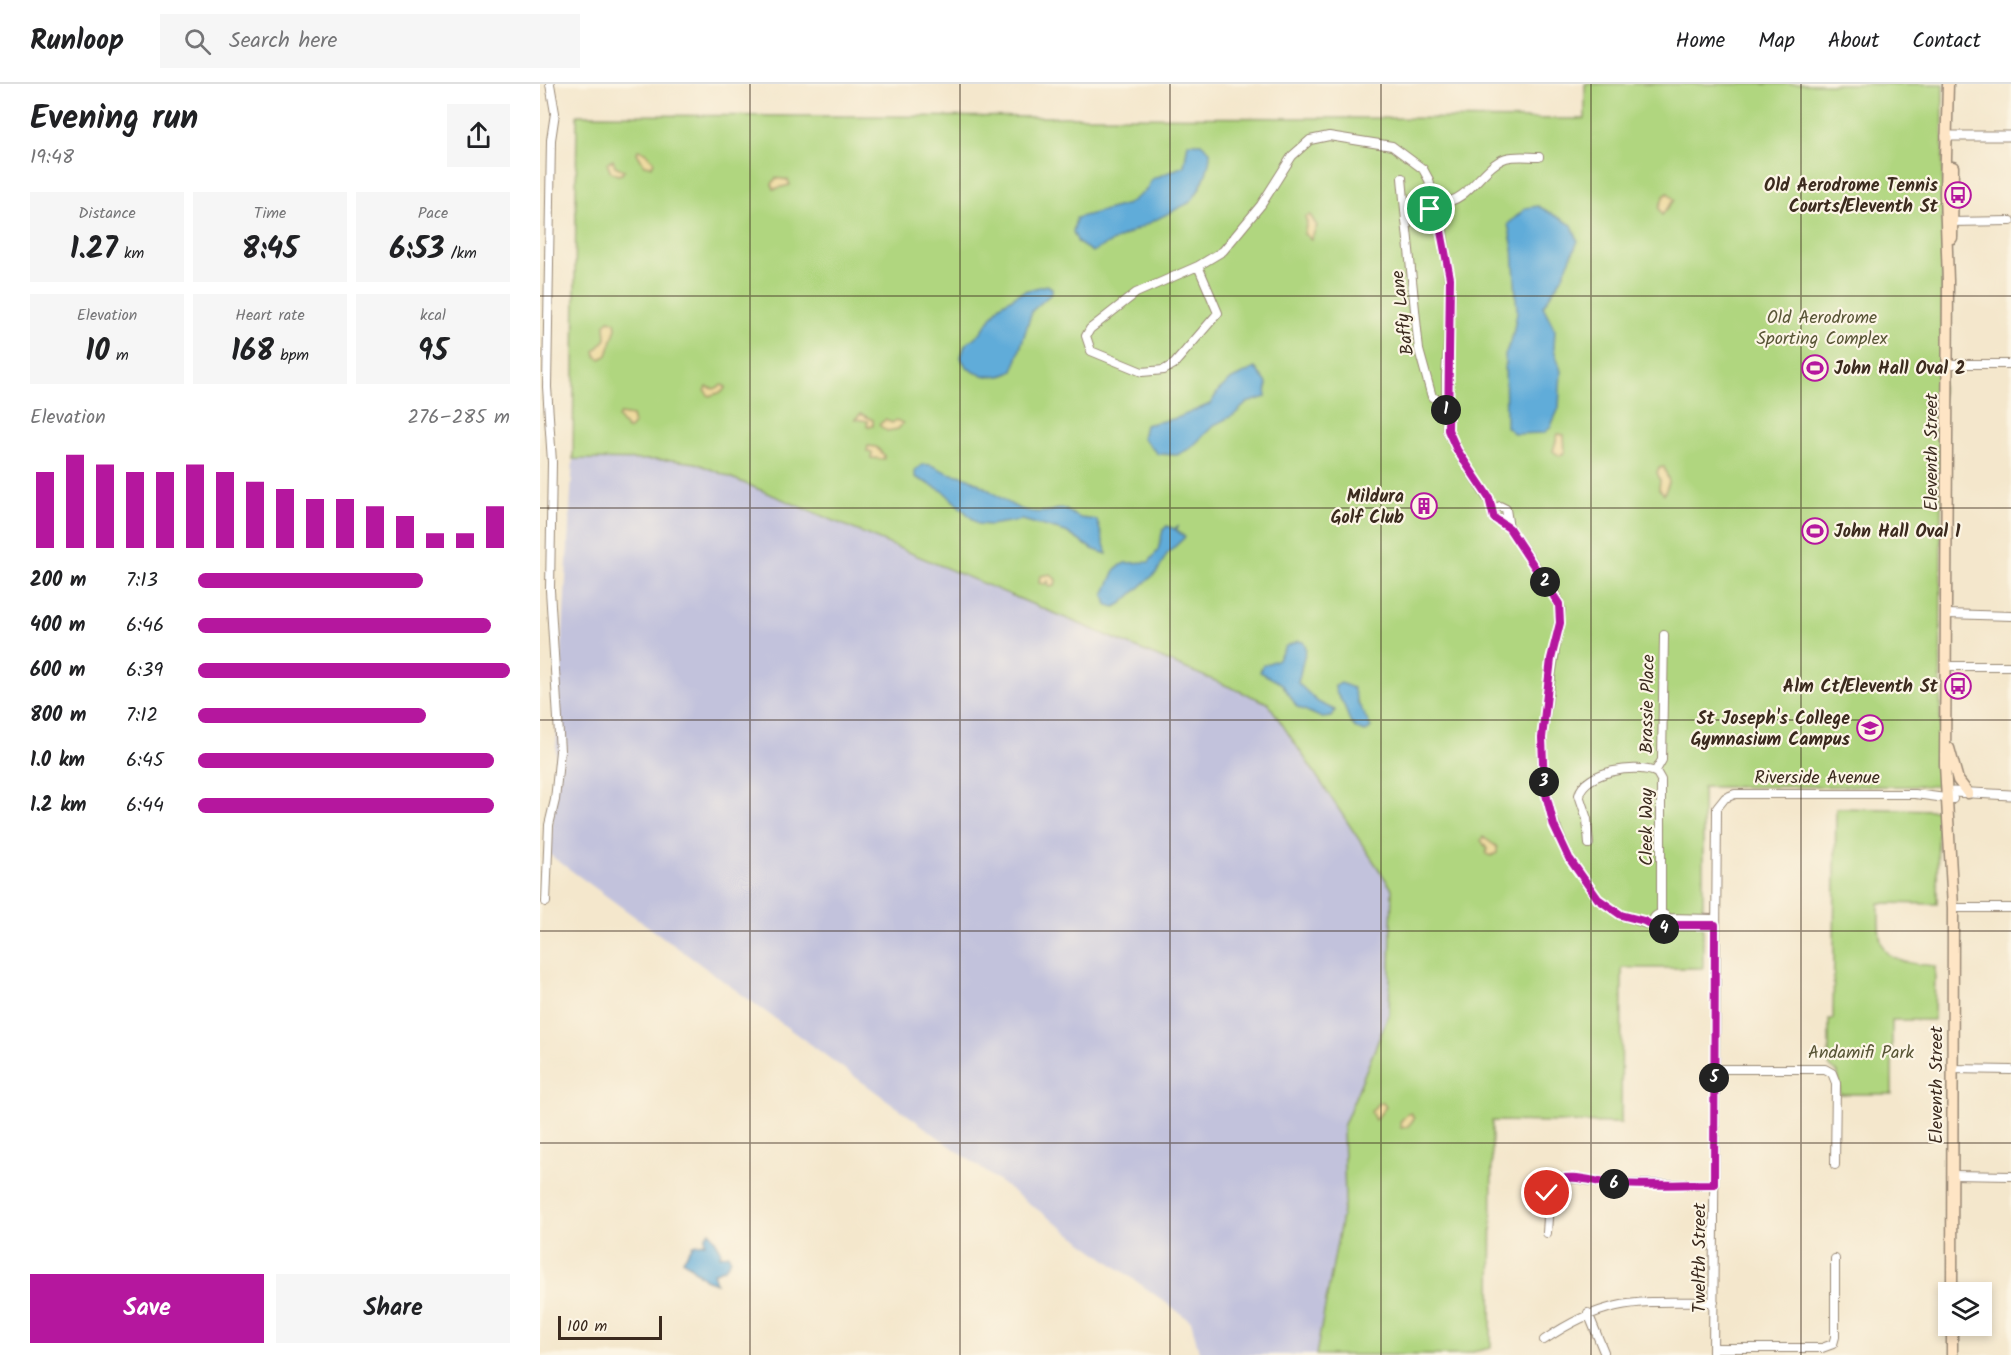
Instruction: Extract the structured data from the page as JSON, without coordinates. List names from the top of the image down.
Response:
{
  "streets": {
    "main road": ["Eleventh Street"],
    "street": [
      "Baffy Lane",
      "Brassie Place",
      "Riverside Avenue",
      "Cleek Way",
      "Twelfth Street"
    ]
  },
  "crossings": [
    ["Eleventh Street", "Riverside Avenue"],
    ["Brassie Place", "Cleek Way"],
    ["Riverside Avenue", "Twelfth Street"]
  ],
  "parks": ["Old Aerodrome Sporting Complex", "Andamifi Park"],
  "places": {
    "bus stop": ["Old Aerodrome Tennis Courts/Eleventh St", "Alm Ct/Eleventh St"],
    "sports": ["John Hall Oval 2", "John Hall Oval 1"],
    "building": ["Mildura Golf Club"],
    "school or university": ["St Joseph's College Gymnasium Campus"]
  },
  "scale_bar": "100 m",
  "page": {
    "header": "Runloop",
    "search": "Search here",
    "nav": [
      "Home",
      "Map",
      "About",
      "Contact"
    ],
    "heading": ["Evening run", "19:48"],
    "stats": [
      ["Distance", "1.27 km"],
      ["Time", "8:45"],
      ["Pace", "6:53 /km"],
      ["Elevation", "10 m"],
      ["Heart rate", "168 bpm"],
      ["kcal", "95"]
    ],
    "chart": ["Elevation", "276–285 m"],
    "pins": [
      "1",
      "2",
      "3",
      "4",
      "5",
      "6"
    ],
    "list": [
      {
        "name": "200 m",
        "note": "7:13"
      },
      {
        "name": "400 m",
        "note": "6:46"
      },
      {
        "name": "600 m",
        "note": "6:39"
      },
      {
        "name": "800 m",
        "note": "7:12"
      },
      {
        "name": "1.0 km",
        "note": "6:45"
      },
      {
        "name": "1.2 km",
        "note": "6:44"
      }
    ],
    "buttons": ["Save", "Share"],
    "scale": "100 m"
  }
}
